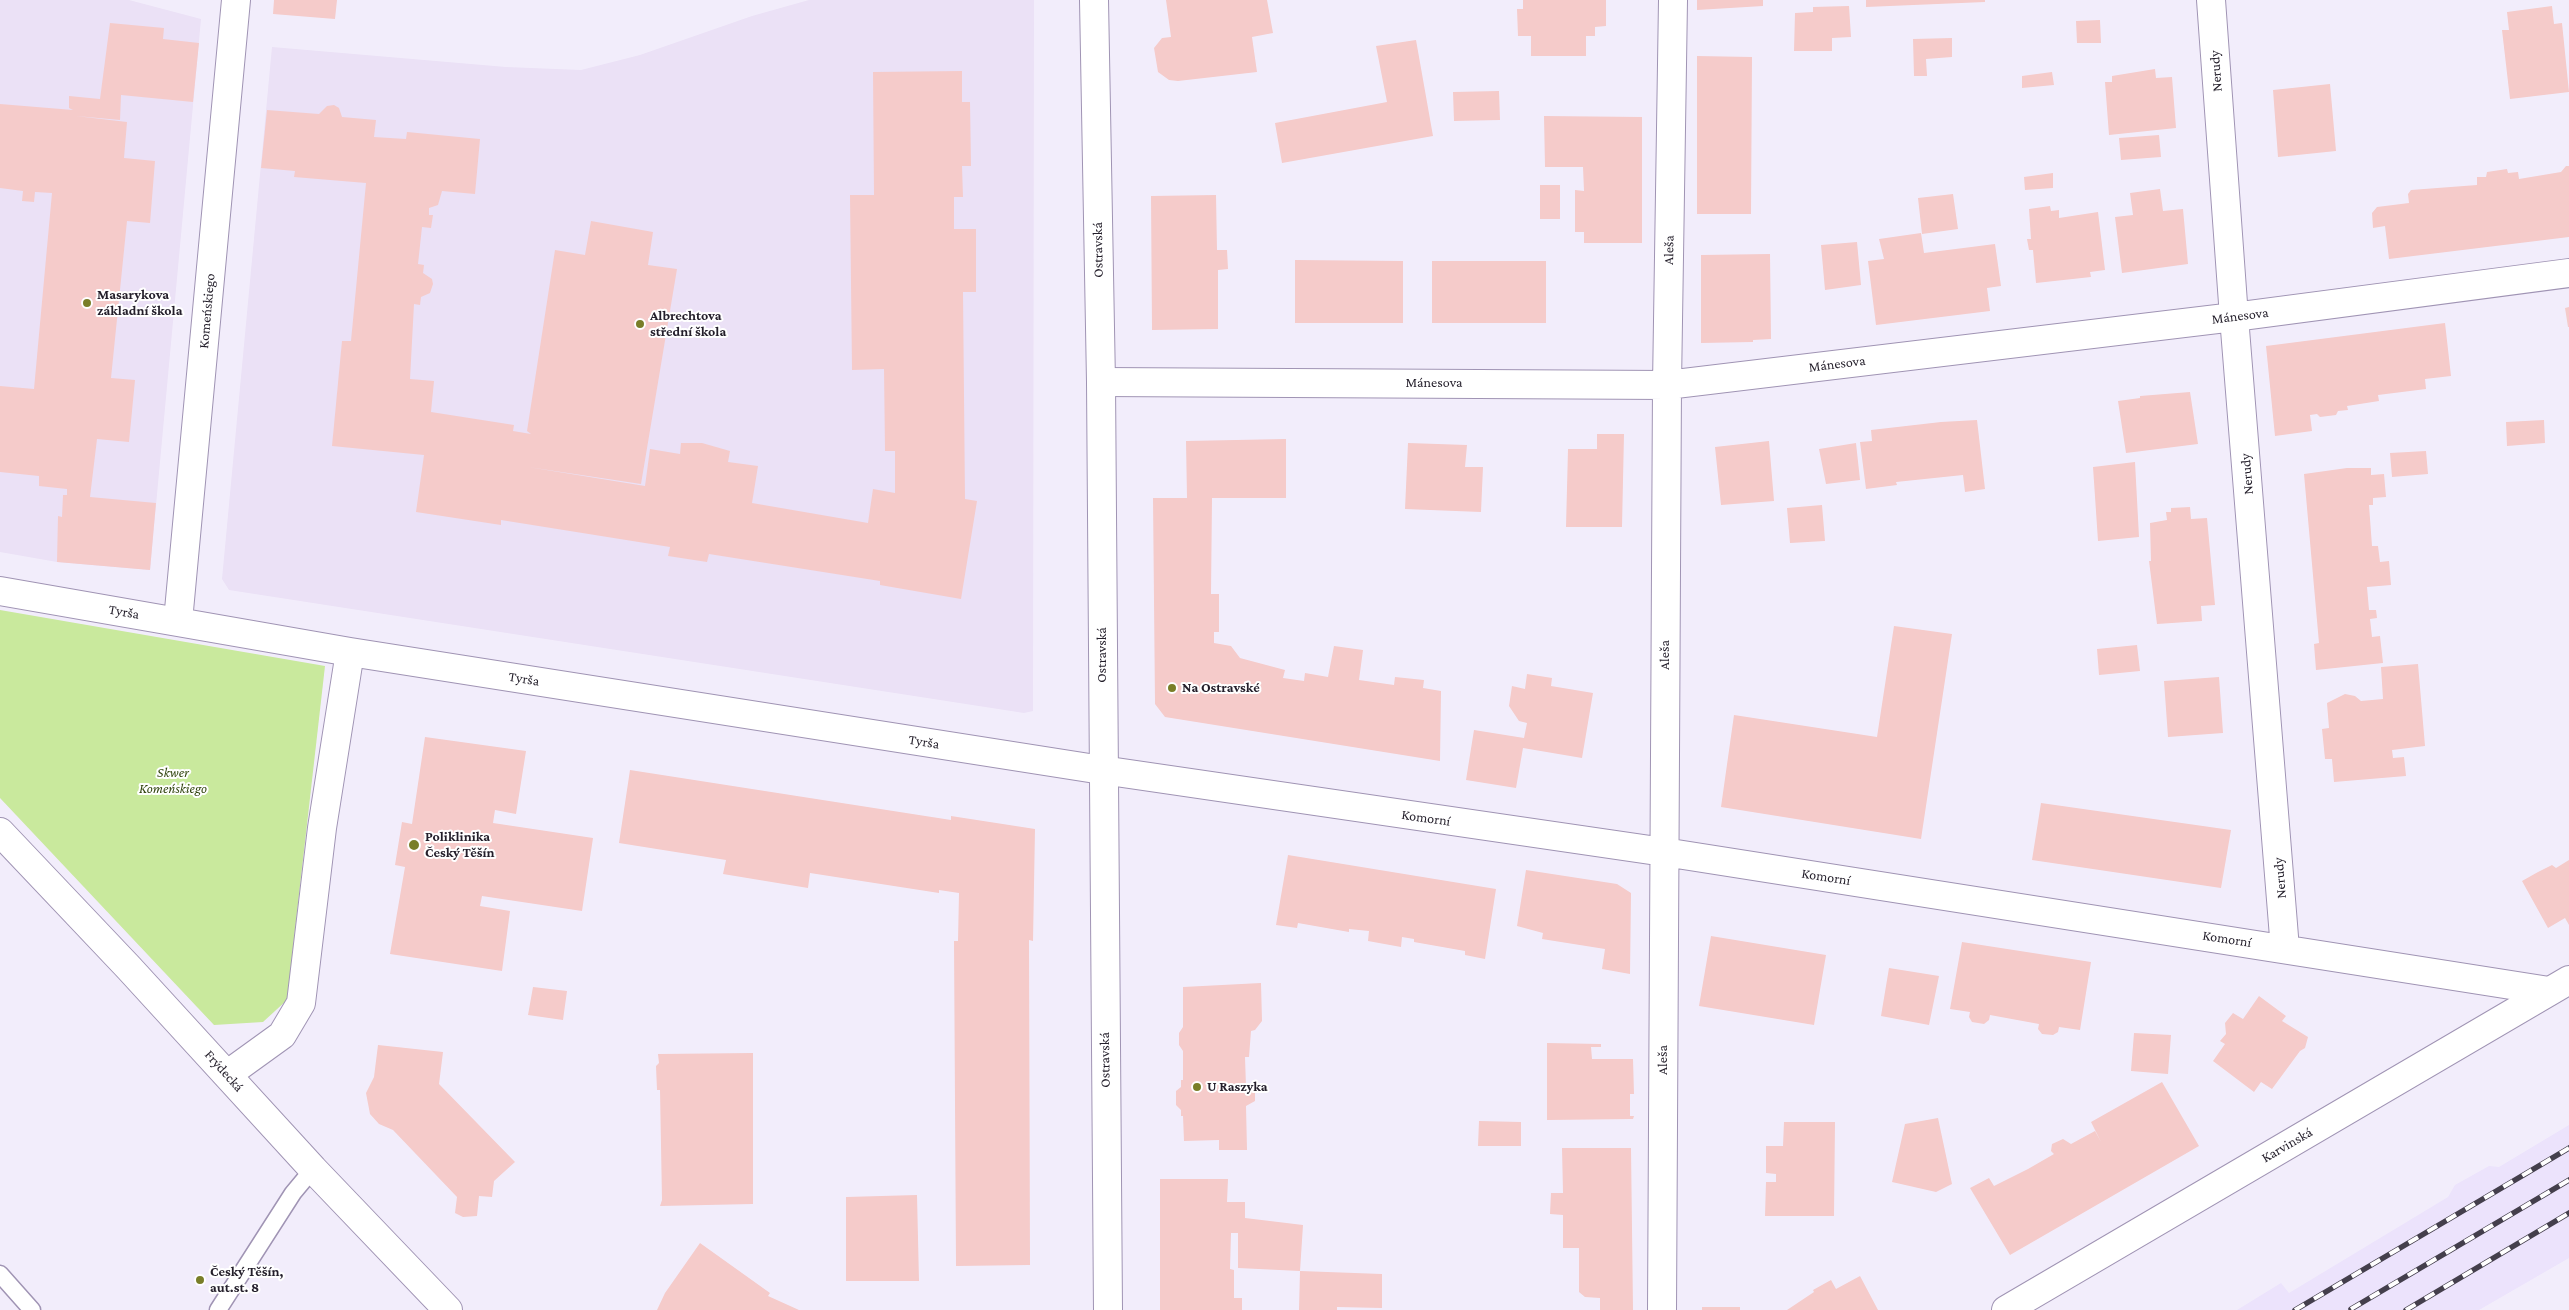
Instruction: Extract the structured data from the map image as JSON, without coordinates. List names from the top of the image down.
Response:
{
  "streets": {
    "street": [
      "Nerudy",
      "Ostravská",
      "Aleša",
      "Komeńskiego",
      "Mánesova",
      "Tyrša",
      "Komorní",
      "Frýdecká",
      "Karvinská"
    ]
  },
  "crossings": [
    ["Nerudy", "Mánesova"],
    ["Nerudy", "Komorní"],
    ["Ostravská", "Mánesova"],
    ["Ostravská", "Tyrša"],
    ["Ostravská", "Komorní"],
    ["Aleša", "Mánesova"],
    ["Aleša", "Komorní"],
    ["Komeńskiego", "Tyrša"],
    ["Tyrša", "Komorní"],
    ["Komorní", "Karvinská"]
  ],
  "parks": ["Skwer Komeńskiego"],
  "places": [
    "Masarykova základní škola",
    "Albrechtova střední škola",
    "Na Ostravské",
    "Poliklinika Český Těšín",
    "U Raszyka",
    "Český Těšín, aut.st. 8"
  ]
}
